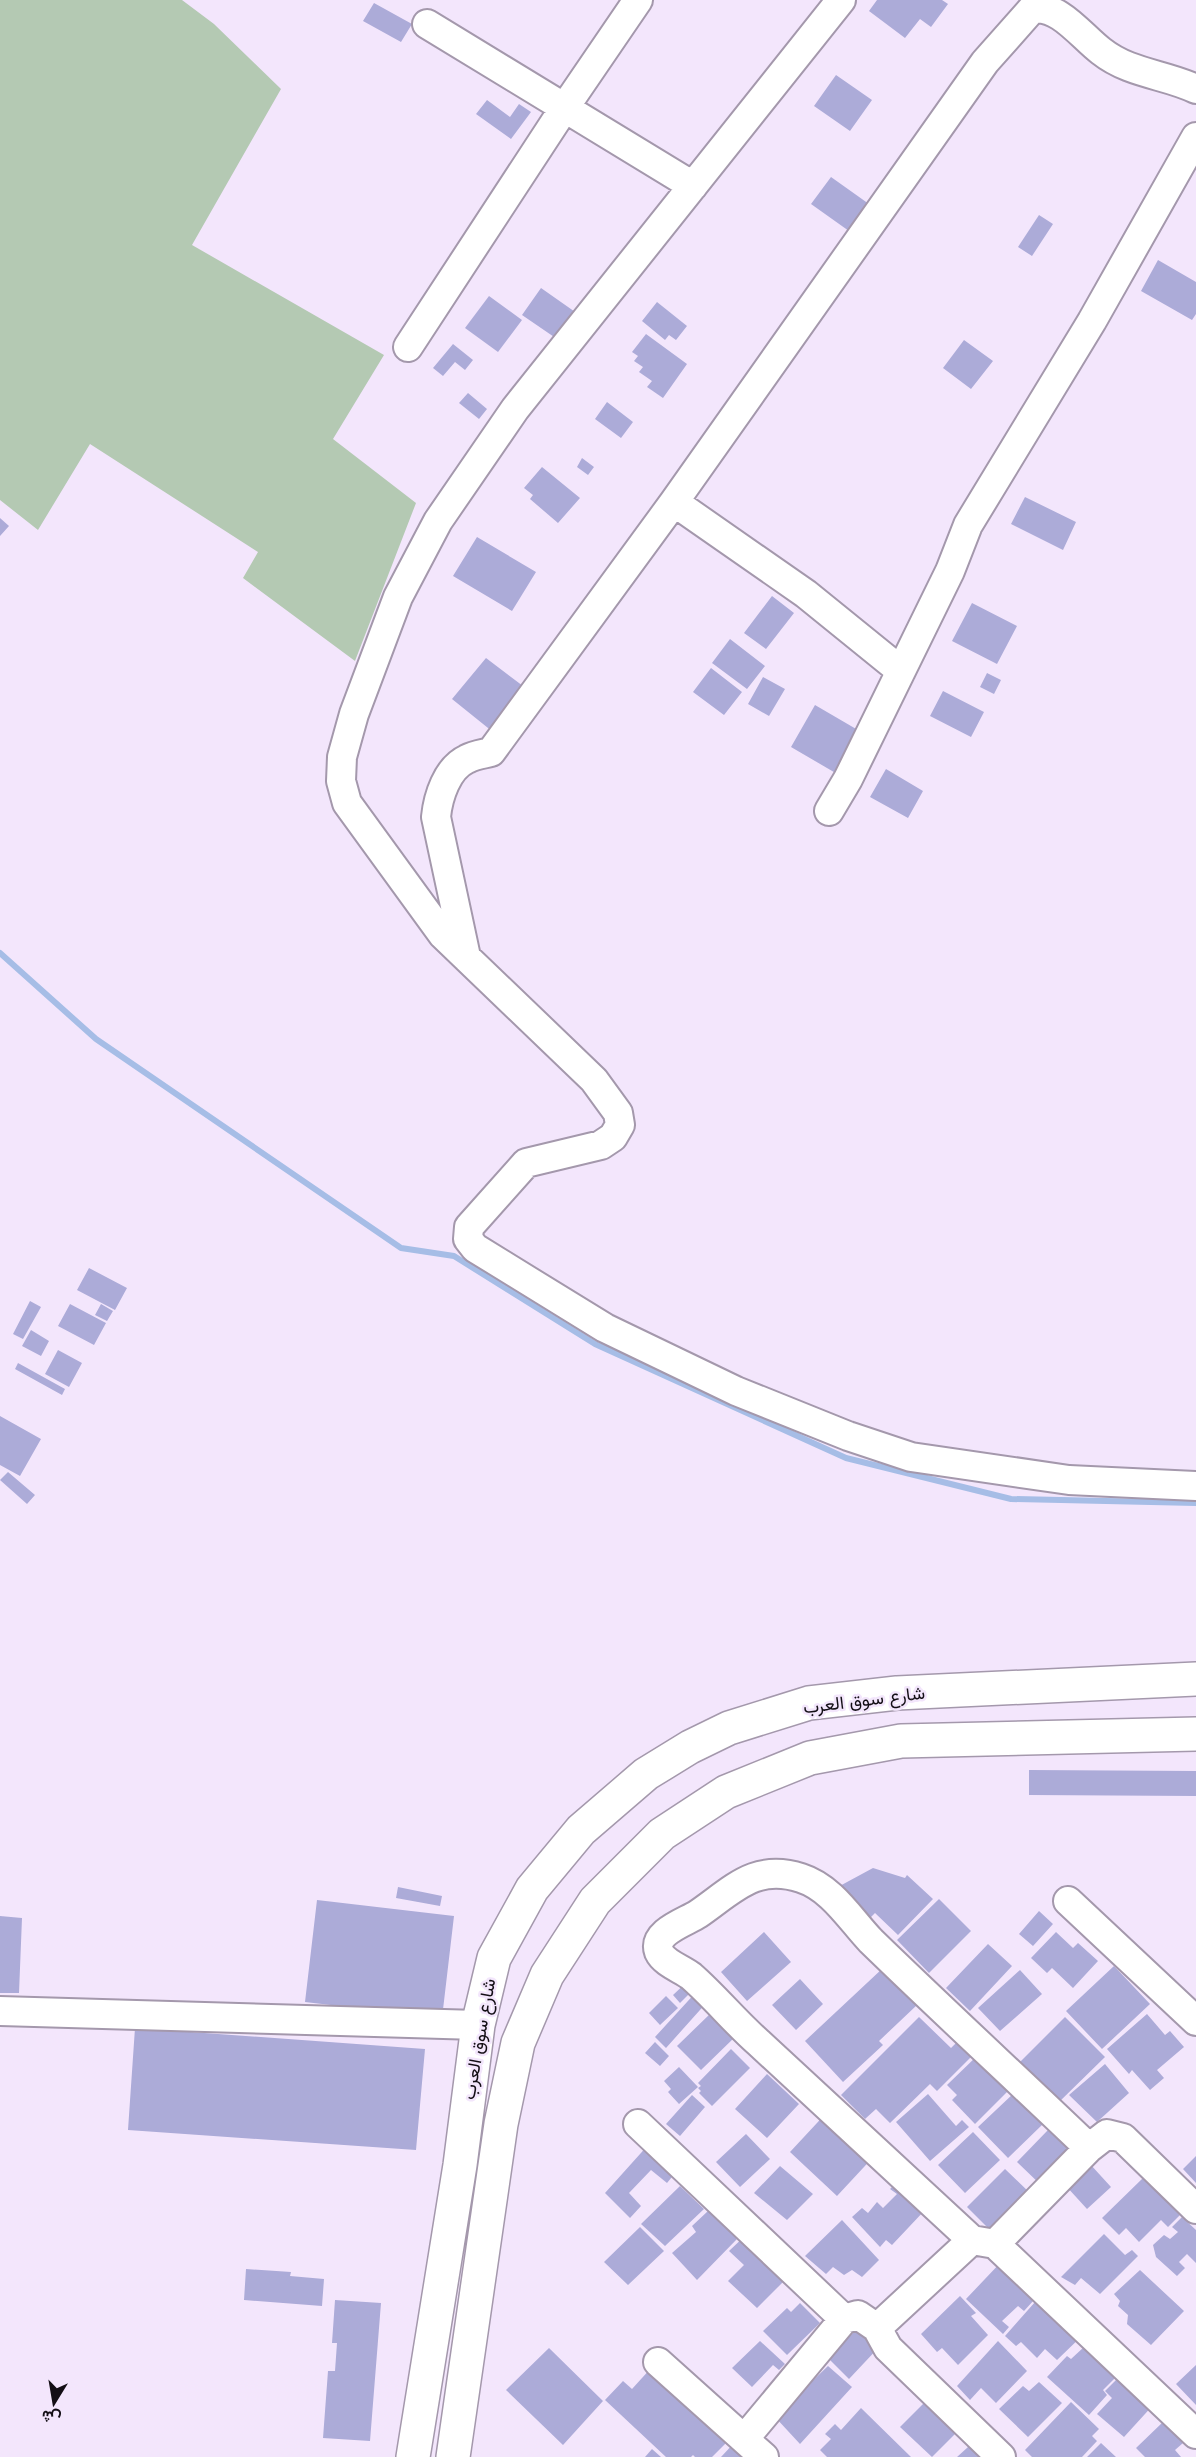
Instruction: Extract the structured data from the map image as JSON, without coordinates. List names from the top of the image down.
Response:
{
  "streets": {
    "main road": ["شارع سوق العرب"]
  },
  "north": "bottom"
}
